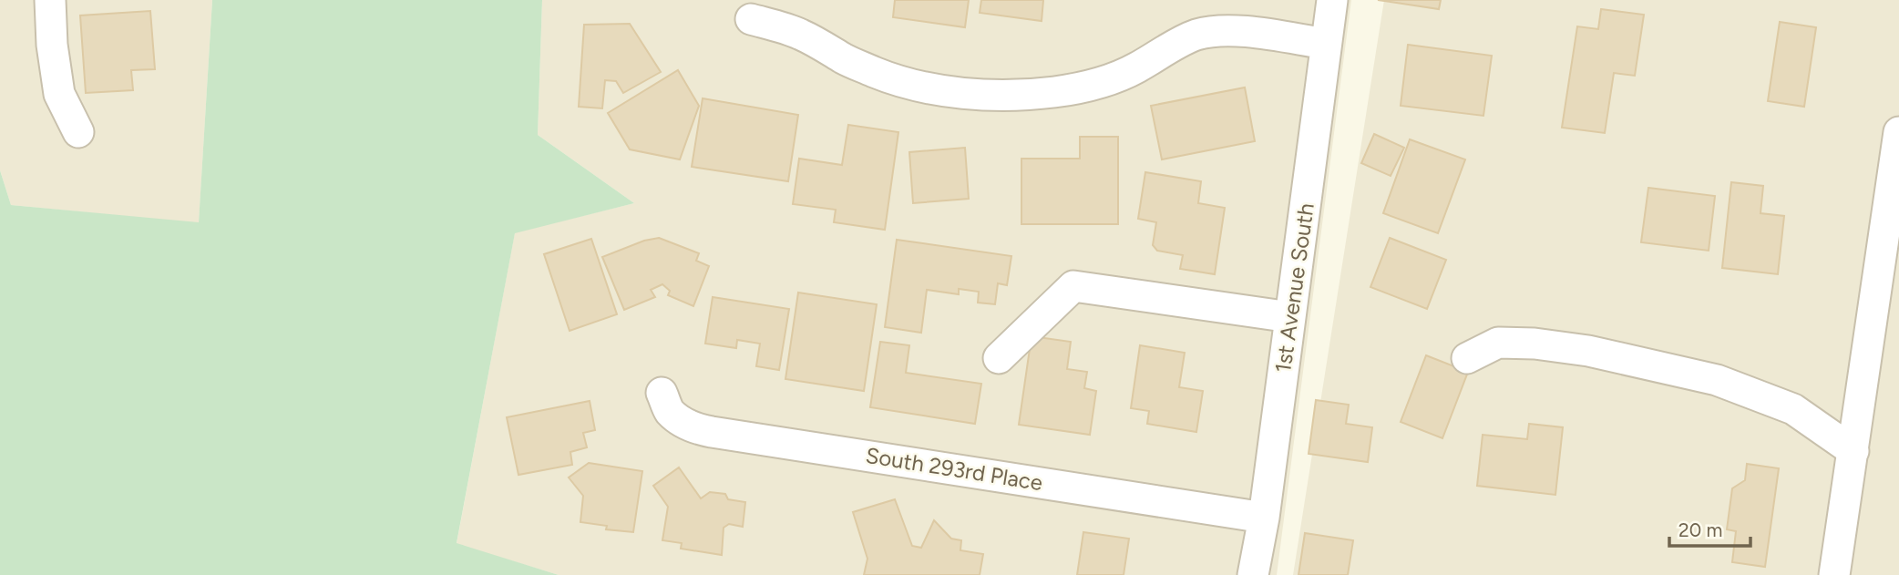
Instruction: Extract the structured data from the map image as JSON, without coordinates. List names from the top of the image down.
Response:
{
  "streets": {
    "street": ["1st Avenue South", "South 293rd Place"]
  },
  "crossings": [
    ["1st Avenue South", "South 293rd Place"]
  ],
  "scale_bar": "20 m"
}
